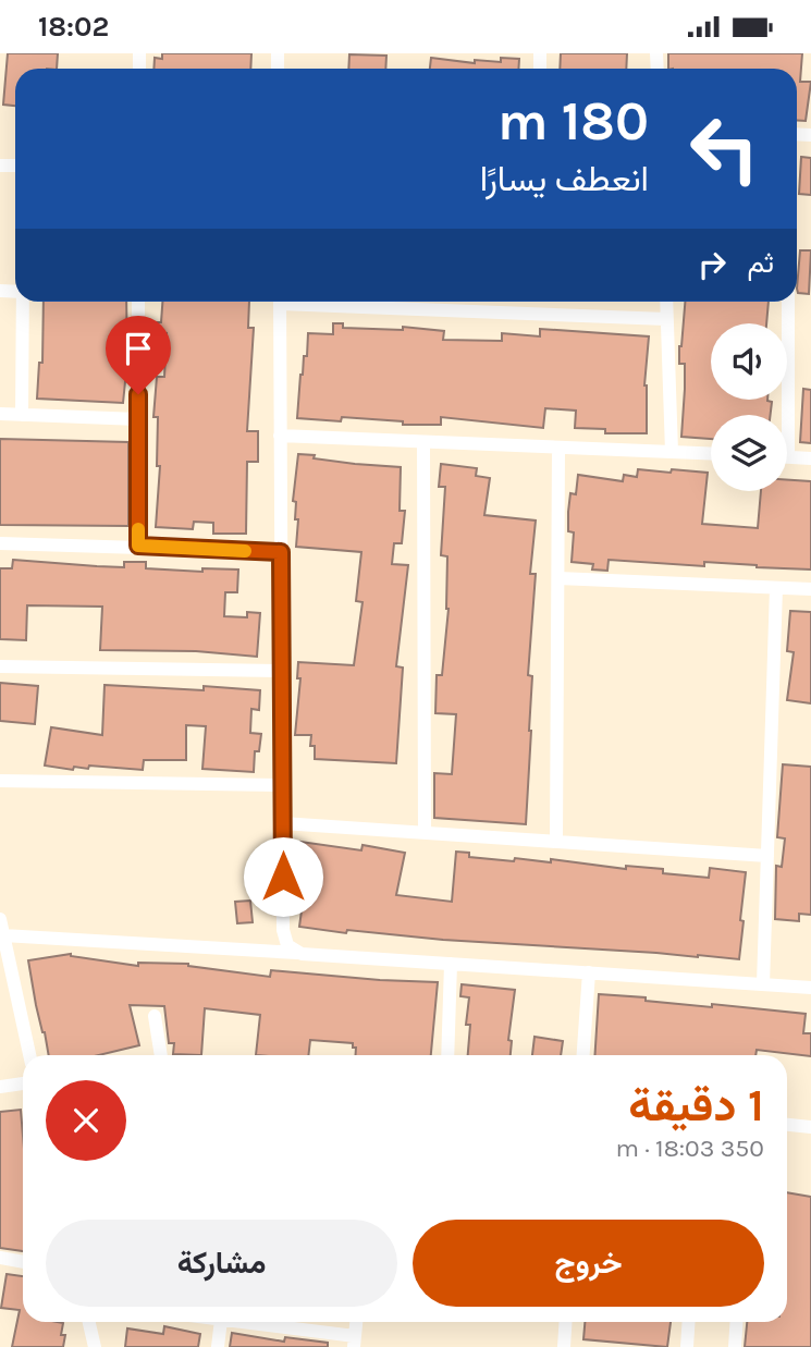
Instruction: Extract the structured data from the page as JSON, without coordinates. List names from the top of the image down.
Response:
{
  "page": {
    "status": "18:02",
    "turn": ["180 m", "انعطف يسارًا"],
    "then": "ثم",
    "heading": ["1 دقيقة", "350 m · 18:03"],
    "buttons": ["خروج", "مشاركة"]
  }
}
